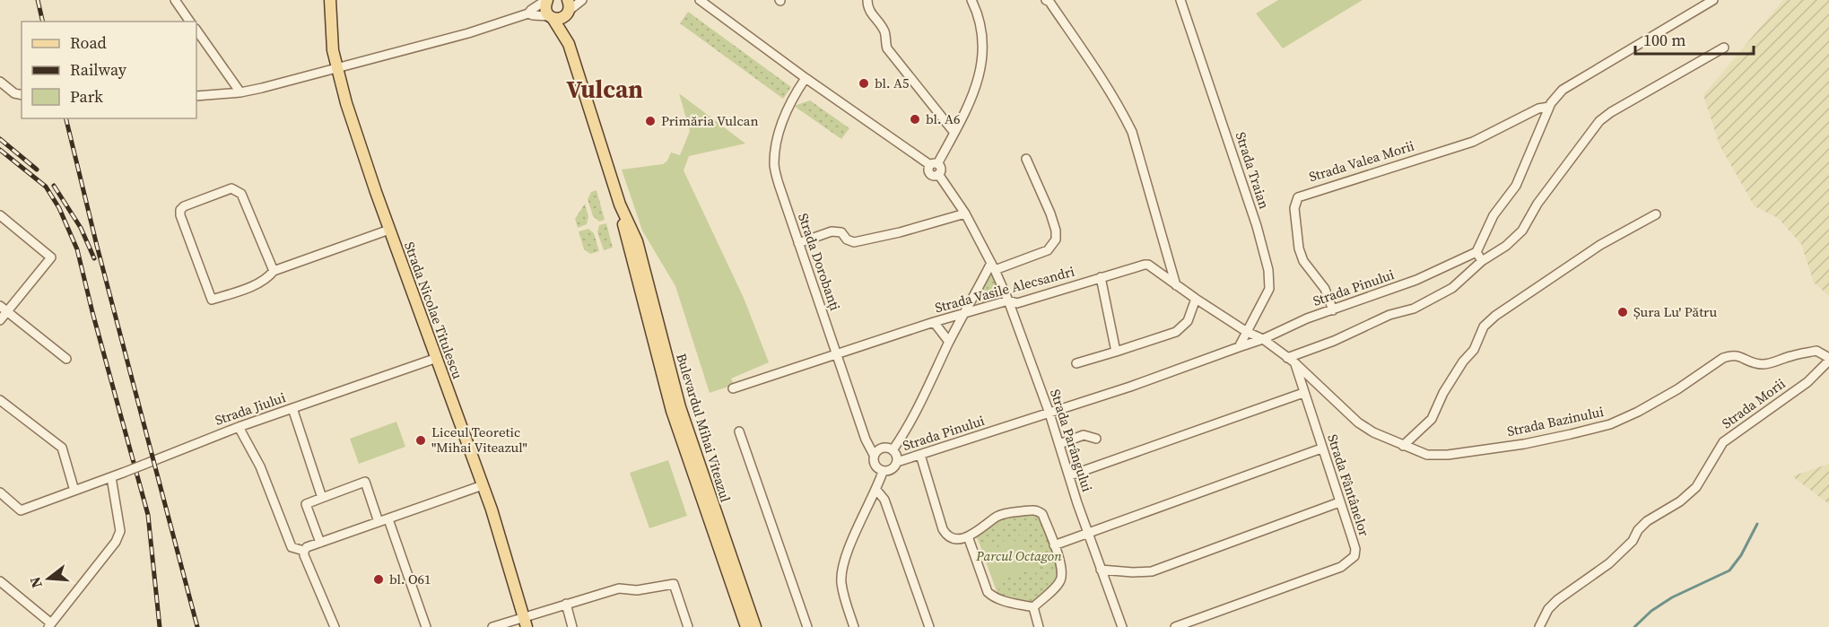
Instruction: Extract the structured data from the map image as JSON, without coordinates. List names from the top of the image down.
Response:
{
  "streets": {
    "main road": ["Strada Nicolae Titulescu", "Bulevardul Mihai Viteazul"],
    "street": [
      "Strada Valea Morii",
      "Strada Traian",
      "Strada Dorobanți",
      "Strada Pinului",
      "Strada Vasile Alecsandri",
      "Strada Morii",
      "Strada Jiului",
      "Strada Bazinului",
      "Strada Parângului",
      "Strada Fântânelor"
    ]
  },
  "crossings": [
    ["Strada Valea Morii", "Strada Pinului"],
    ["Strada Traian", "Strada Pinului"],
    ["Strada Traian", "Strada Vasile Alecsandri"],
    ["Strada Dorobanți", "Strada Pinului"],
    ["Strada Dorobanți", "Strada Vasile Alecsandri"],
    ["Strada Pinului", "Strada Vasile Alecsandri"],
    ["Strada Pinului", "Strada Parângului"],
    ["Strada Vasile Alecsandri", "Strada Bazinului"],
    ["Strada Vasile Alecsandri", "Strada Parângului"],
    ["Strada Vasile Alecsandri", "Strada Fântânelor"],
    ["Strada Nicolae Titulescu", "Strada Jiului"],
    ["Strada Morii", "Strada Bazinului"],
    ["Strada Bazinului", "Strada Fântânelor"]
  ],
  "districts": ["Vulcan"],
  "parks": ["Parcul Octagon"],
  "places": [
    "bl. A5",
    "bl. A6",
    "Primăria Vulcan",
    "Șura Lu' Pătru",
    "Liceul Teoretic \"Mihai Viteazul\"",
    "bl. O61"
  ],
  "legend": ["Road", "Railway", "Park"],
  "scale_bar": "100 m",
  "north": "left"
}
